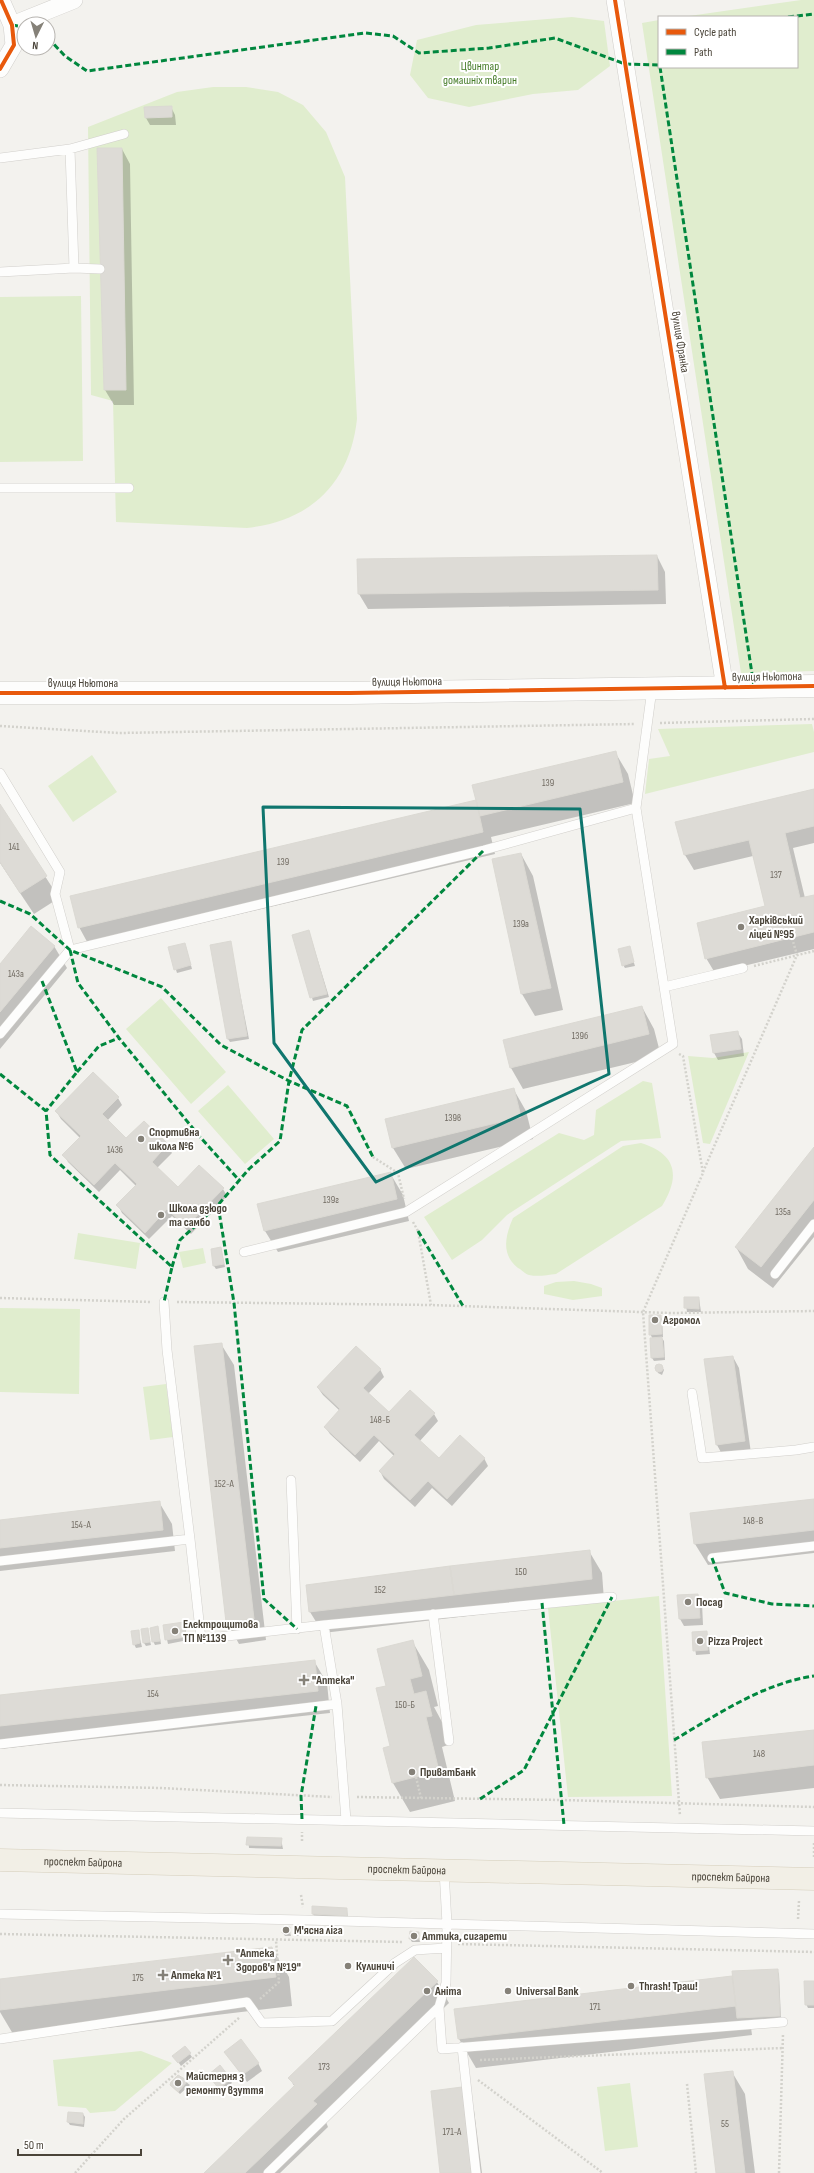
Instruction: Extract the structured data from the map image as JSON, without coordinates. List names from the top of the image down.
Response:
{
  "streets": {
    "main road": ["проспект Байрона"],
    "street": ["вулиця Франка", "вулиця Ньютона"]
  },
  "crossings": [
    ["вулиця Франка", "вулиця Ньютона"]
  ],
  "parks": ["Цвинтар домашніх тварин"],
  "places": {
    "other": [
      "Харківський ліцей №95",
      "Спортивна школа №6",
      "Школа дзюдо та самбо",
      "Агромол",
      "Посад",
      "Електрощитова ТП №1139",
      "Pizza Project",
      "ПриватБанк",
      "М'ясна ліга",
      "Аттика, сигарети",
      "Кулиничі",
      "Thrash! Траш!",
      "Аніта",
      "Universal Bank",
      "Майстерня з ремонту взуття"
    ],
    "health": ["\"Аптека\"", "\"Аптека Здоров'я №19\"", "Аптека №1"]
  },
  "house_numbers": [
    "139",
    "141",
    "139",
    "137",
    "139а",
    "143а",
    "139б",
    "139в",
    "143б",
    "139г",
    "135а",
    "148-Б",
    "152-А",
    "148-В",
    "154-А",
    "150",
    "152",
    "154",
    "150-Б",
    "148",
    "175",
    "171",
    "173",
    "55",
    "171-А"
  ],
  "legend": ["Cycle path", "Path"],
  "scale_bar": "50 m",
  "north": "bottom"
}
